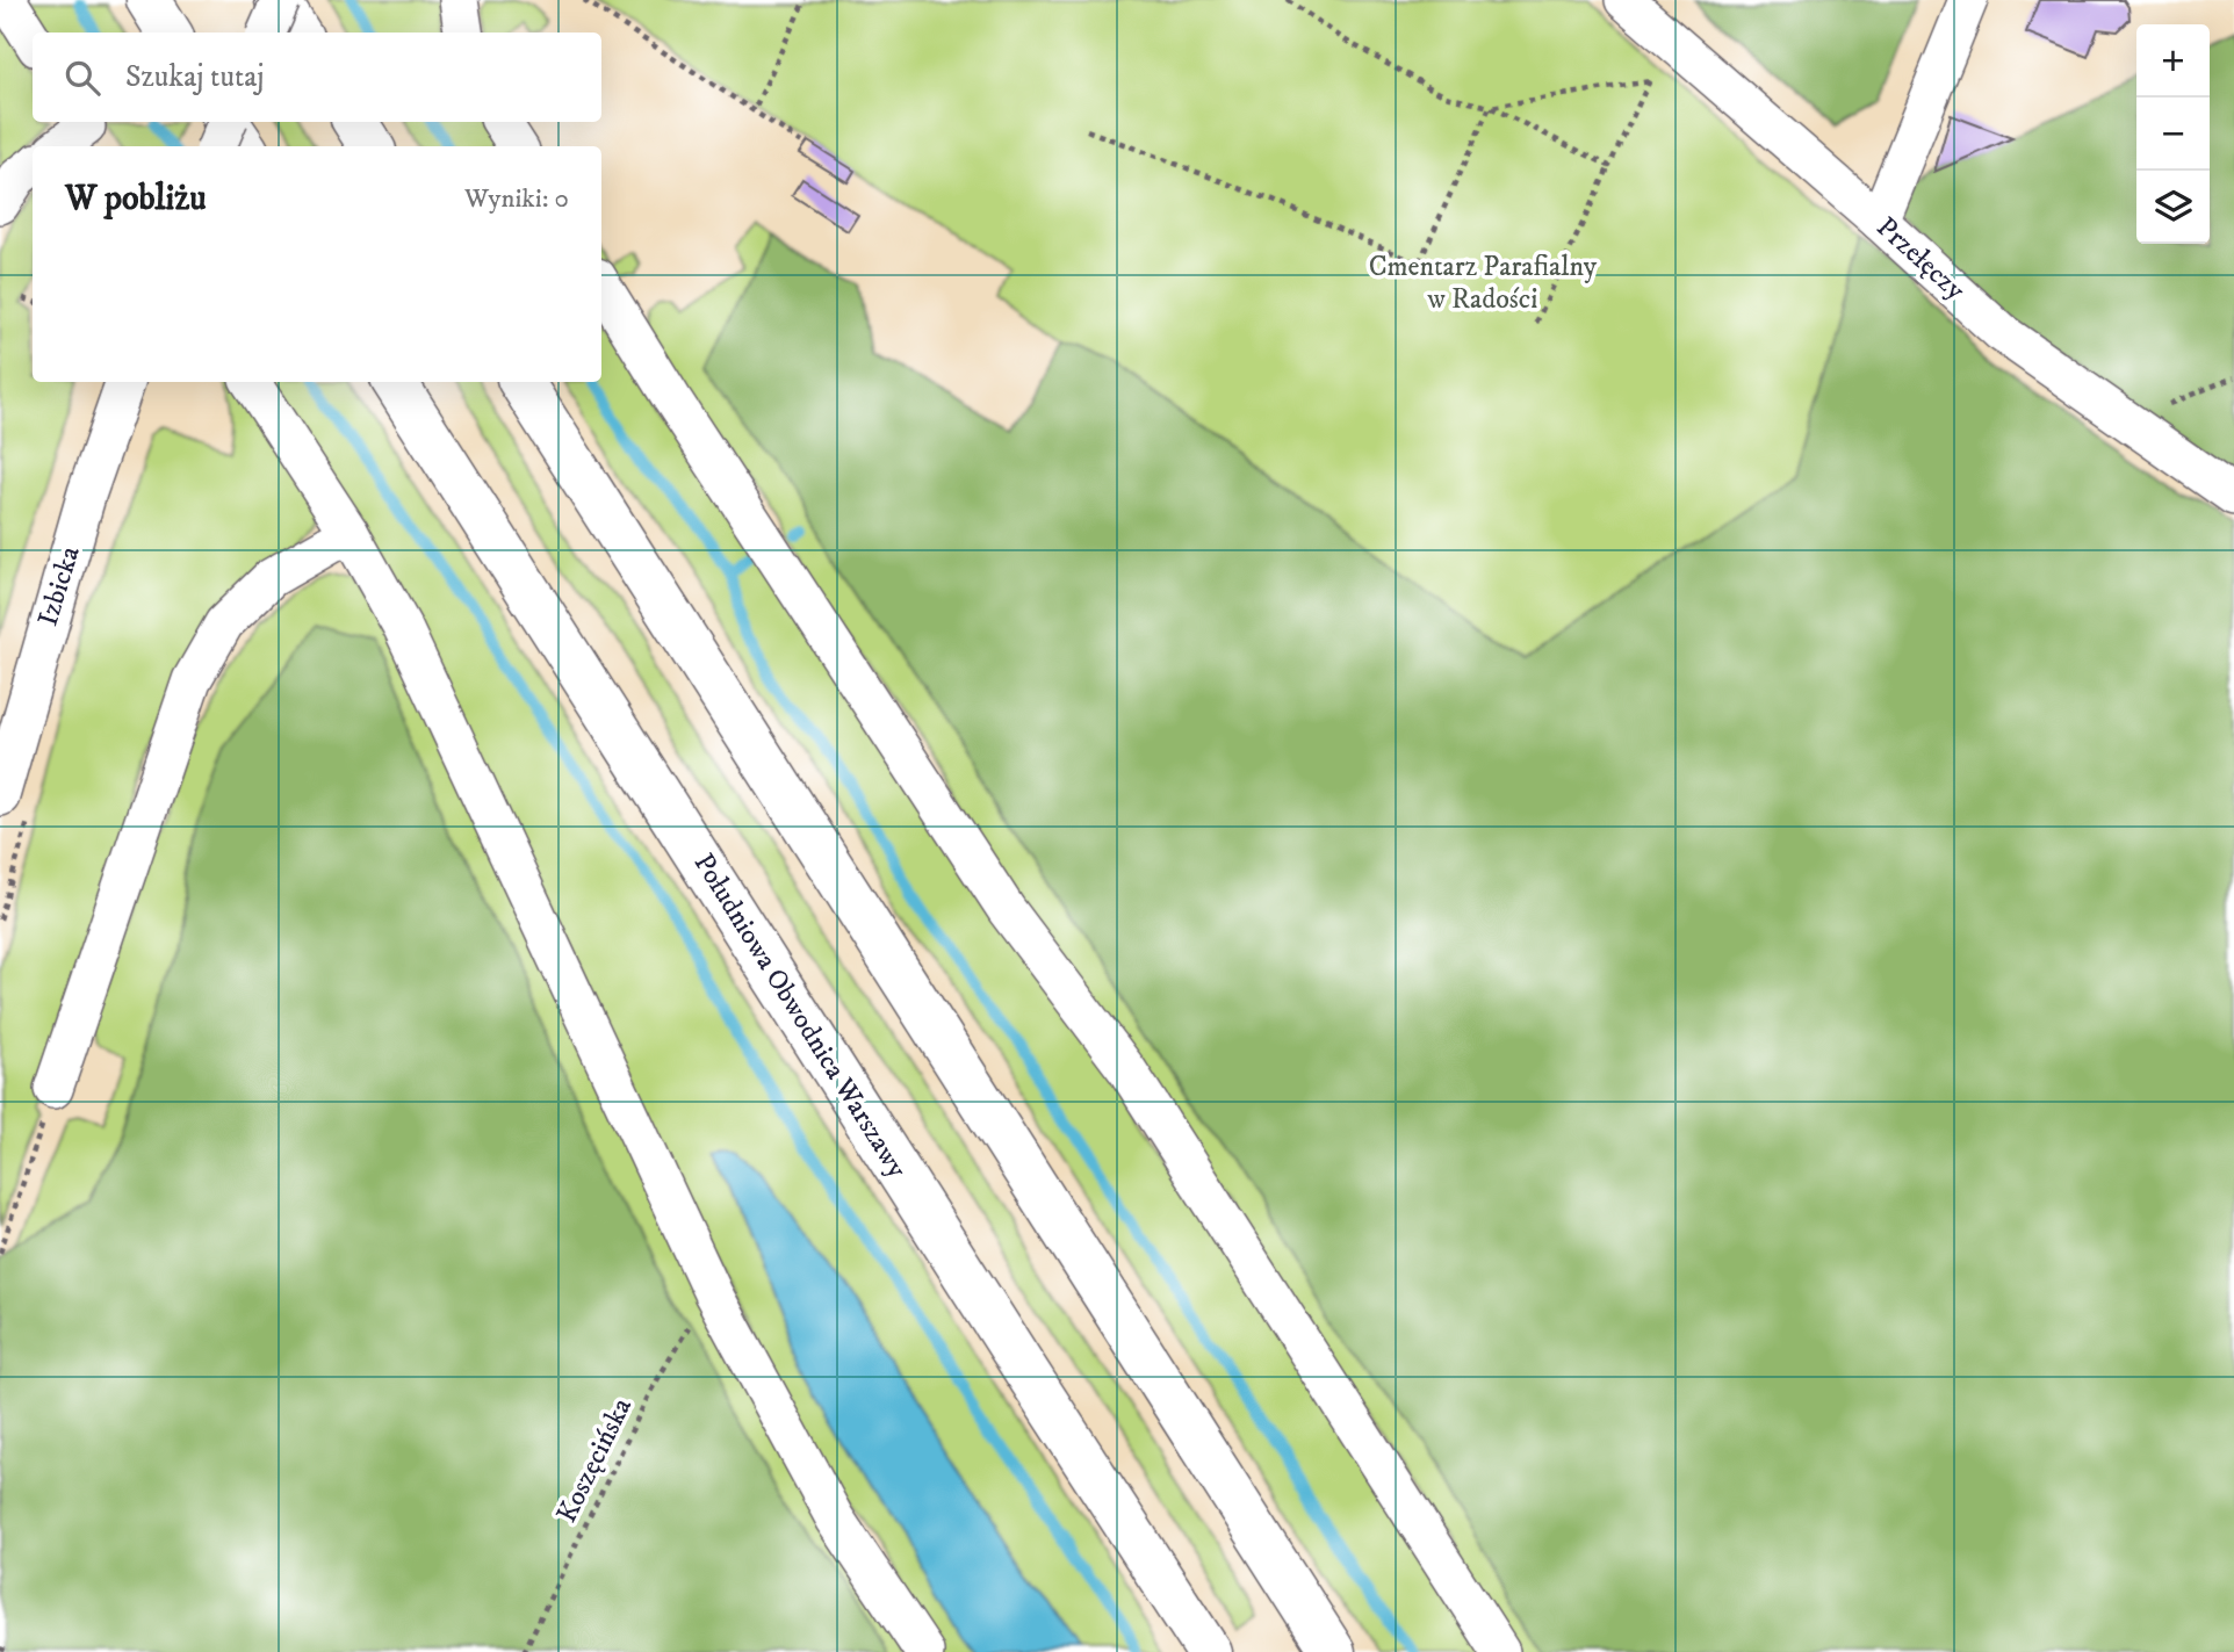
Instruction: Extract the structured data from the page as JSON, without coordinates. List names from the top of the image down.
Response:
{
  "streets": {
    "highway": ["Południowa Obwodnica Warszawy"],
    "street": ["Przełęczy", "Izbicka"],
    "path": ["Koszęcińska"]
  },
  "parks": ["Cmentarz Parafialny w Radości"],
  "page": {
    "map_buttons": ["+", "−"],
    "search": "Szukaj tutaj",
    "heading": ["W pobliżu", "Wyniki: 0"]
  }
}
